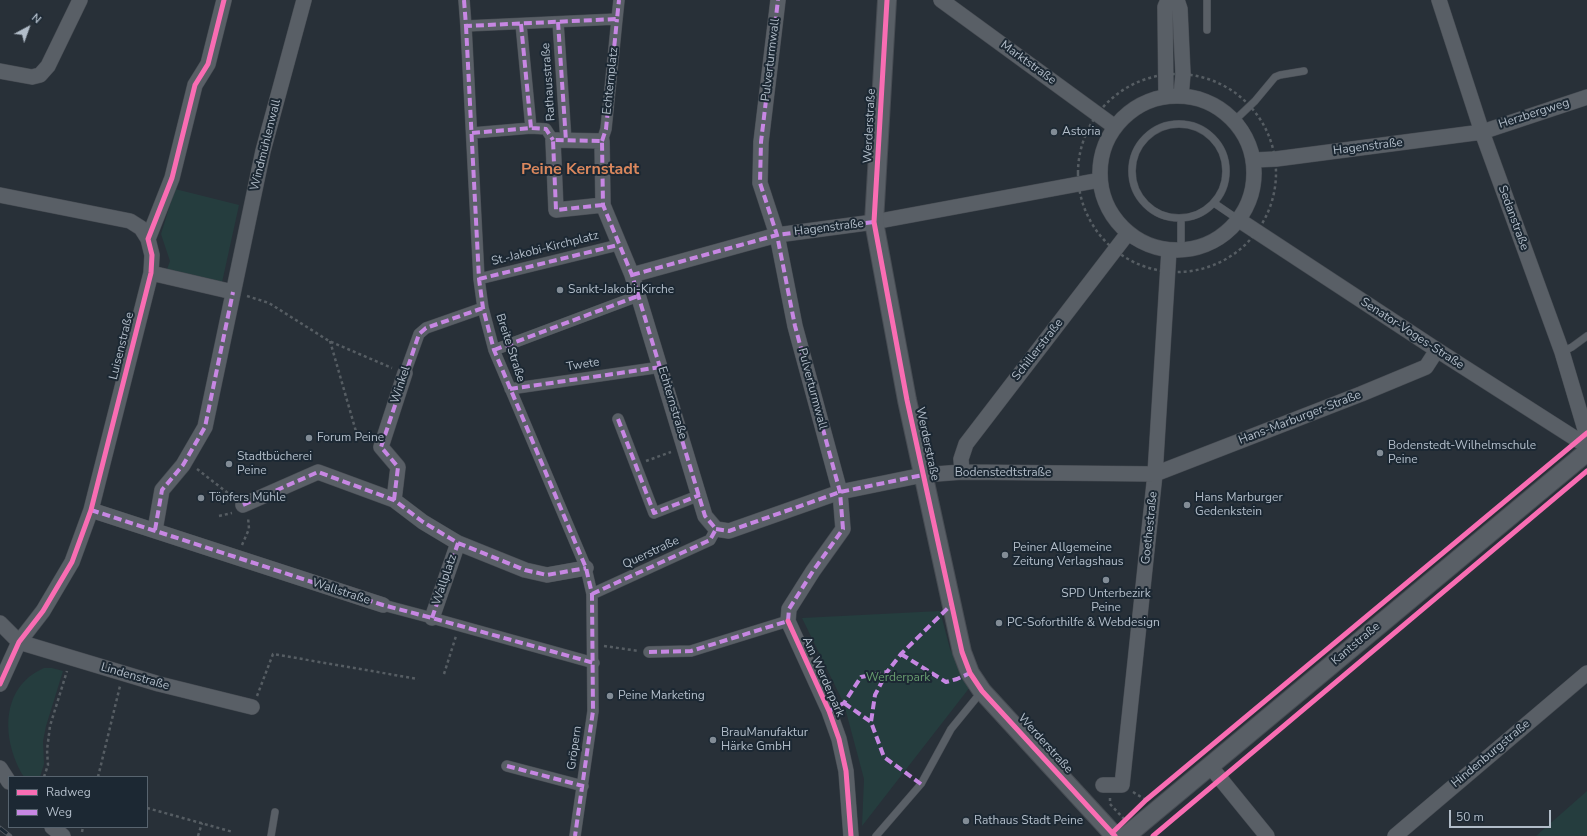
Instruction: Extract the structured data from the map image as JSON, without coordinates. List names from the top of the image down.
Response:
{
  "streets": {
    "street": [
      "Pulverturmwall",
      "Marktstraße",
      "Echternplatz",
      "Rathausstraße",
      "Herzbergweg",
      "Werderstraße",
      "Windmühlenwall",
      "Hagenstraße",
      "Sedanstraße",
      "St.-Jakobi-Kirchplatz",
      "Senator-Voges-Straße",
      "Luisenstraße",
      "Breite Straße",
      "Schillerstraße",
      "Twete",
      "Winkel",
      "Echternstraße",
      "Hans-Marburger-Straße",
      "Bodenstedtstraße",
      "Goethestraße",
      "Querstraße",
      "Wallplatz",
      "Wallstraße",
      "Kantstraße",
      "Lindenstraße",
      "Am Werderpark",
      "Gröpern",
      "Hindenburgstraße"
    ]
  },
  "crossings": [
    ["Pulverturmwall", "Hagenstraße"],
    ["Pulverturmwall", "Bodenstedtstraße"],
    ["Pulverturmwall", "Am Werderpark"],
    ["Echternplatz", "Hagenstraße"],
    ["Echternplatz", "St.-Jakobi-Kirchplatz"],
    ["Echternplatz", "Echternstraße"],
    ["Herzbergweg", "Hagenstraße"],
    ["Herzbergweg", "Sedanstraße"],
    ["Werderstraße", "Hagenstraße"],
    ["Werderstraße", "Bodenstedtstraße"],
    ["Windmühlenwall", "Wallstraße"],
    ["Hagenstraße", "Sedanstraße"],
    ["Hagenstraße", "Echternstraße"],
    ["St.-Jakobi-Kirchplatz", "Breite Straße"],
    ["Senator-Voges-Straße", "Hans-Marburger-Straße"],
    ["Luisenstraße", "Wallstraße"],
    ["Luisenstraße", "Lindenstraße"],
    ["Breite Straße", "Twete"],
    ["Breite Straße", "Winkel"],
    ["Breite Straße", "Querstraße"],
    ["Breite Straße", "Wallstraße"],
    ["Breite Straße", "Gröpern"],
    ["Schillerstraße", "Bodenstedtstraße"],
    ["Twete", "Echternstraße"],
    ["Echternstraße", "Bodenstedtstraße"],
    ["Echternstraße", "Querstraße"],
    ["Hans-Marburger-Straße", "Bodenstedtstraße"],
    ["Hans-Marburger-Straße", "Goethestraße"],
    ["Bodenstedtstraße", "Goethestraße"],
    ["Bodenstedtstraße", "Querstraße"],
    ["Wallplatz", "Wallstraße"],
    ["Wallstraße", "Gröpern"]
  ],
  "districts": ["Peine Kernstadt"],
  "parks": ["Werderpark"],
  "places": [
    "Astoria",
    "Sankt-Jakobi-Kirche",
    "Forum Peine",
    "Bodenstedt-Wilhelmschule Peine",
    "Stadtbücherei Peine",
    "Töpfers Mühle",
    "Hans Marburger Gedenkstein",
    "Peiner Allgemeine Zeitung Verlagshaus",
    "SPD Unterbezirk Peine",
    "PC-Soforthilfe & Webdesign",
    "Peine Marketing",
    "BrauManufaktur Härke GmbH",
    "Rathaus Stadt Peine"
  ],
  "legend": ["Radweg", "Weg"],
  "scale_bar": "50 m",
  "north": "top right"
}
